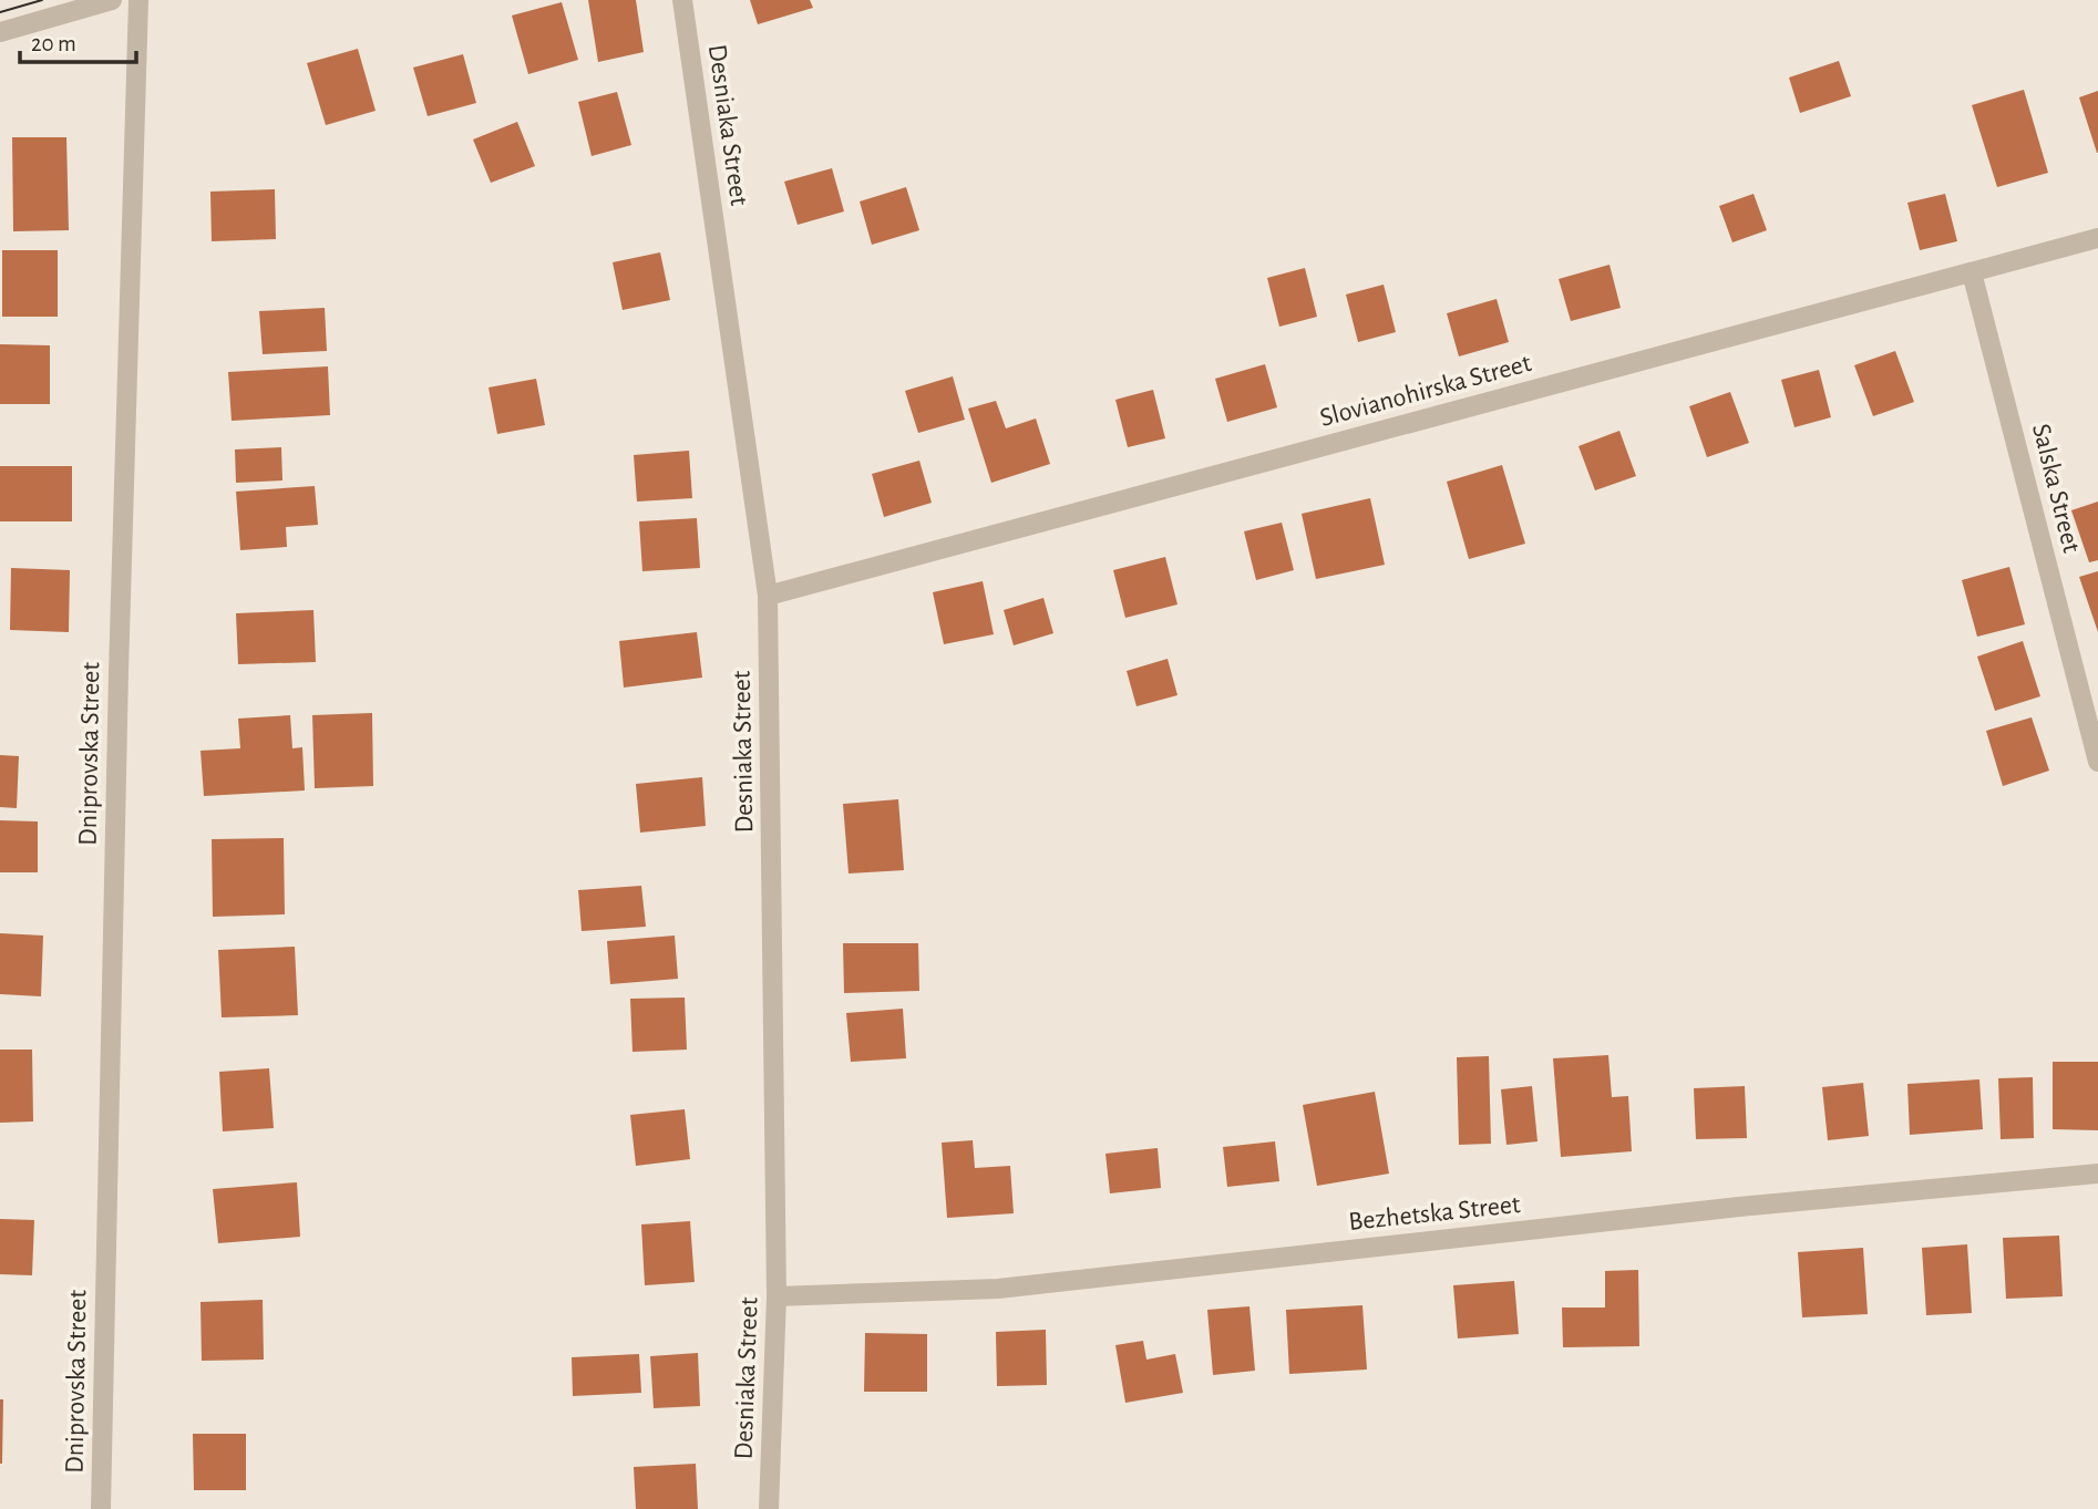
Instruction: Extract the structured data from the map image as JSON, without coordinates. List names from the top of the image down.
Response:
{
  "streets": {
    "street": [
      "Desniaka Street",
      "Slovianohirska Street",
      "Salska Street",
      "Dniprovska Street",
      "Bezhetska Street"
    ]
  },
  "crossings": [
    ["Desniaka Street", "Slovianohirska Street"],
    ["Desniaka Street", "Bezhetska Street"],
    ["Slovianohirska Street", "Salska Street"]
  ],
  "scale_bar": "20 m"
}
